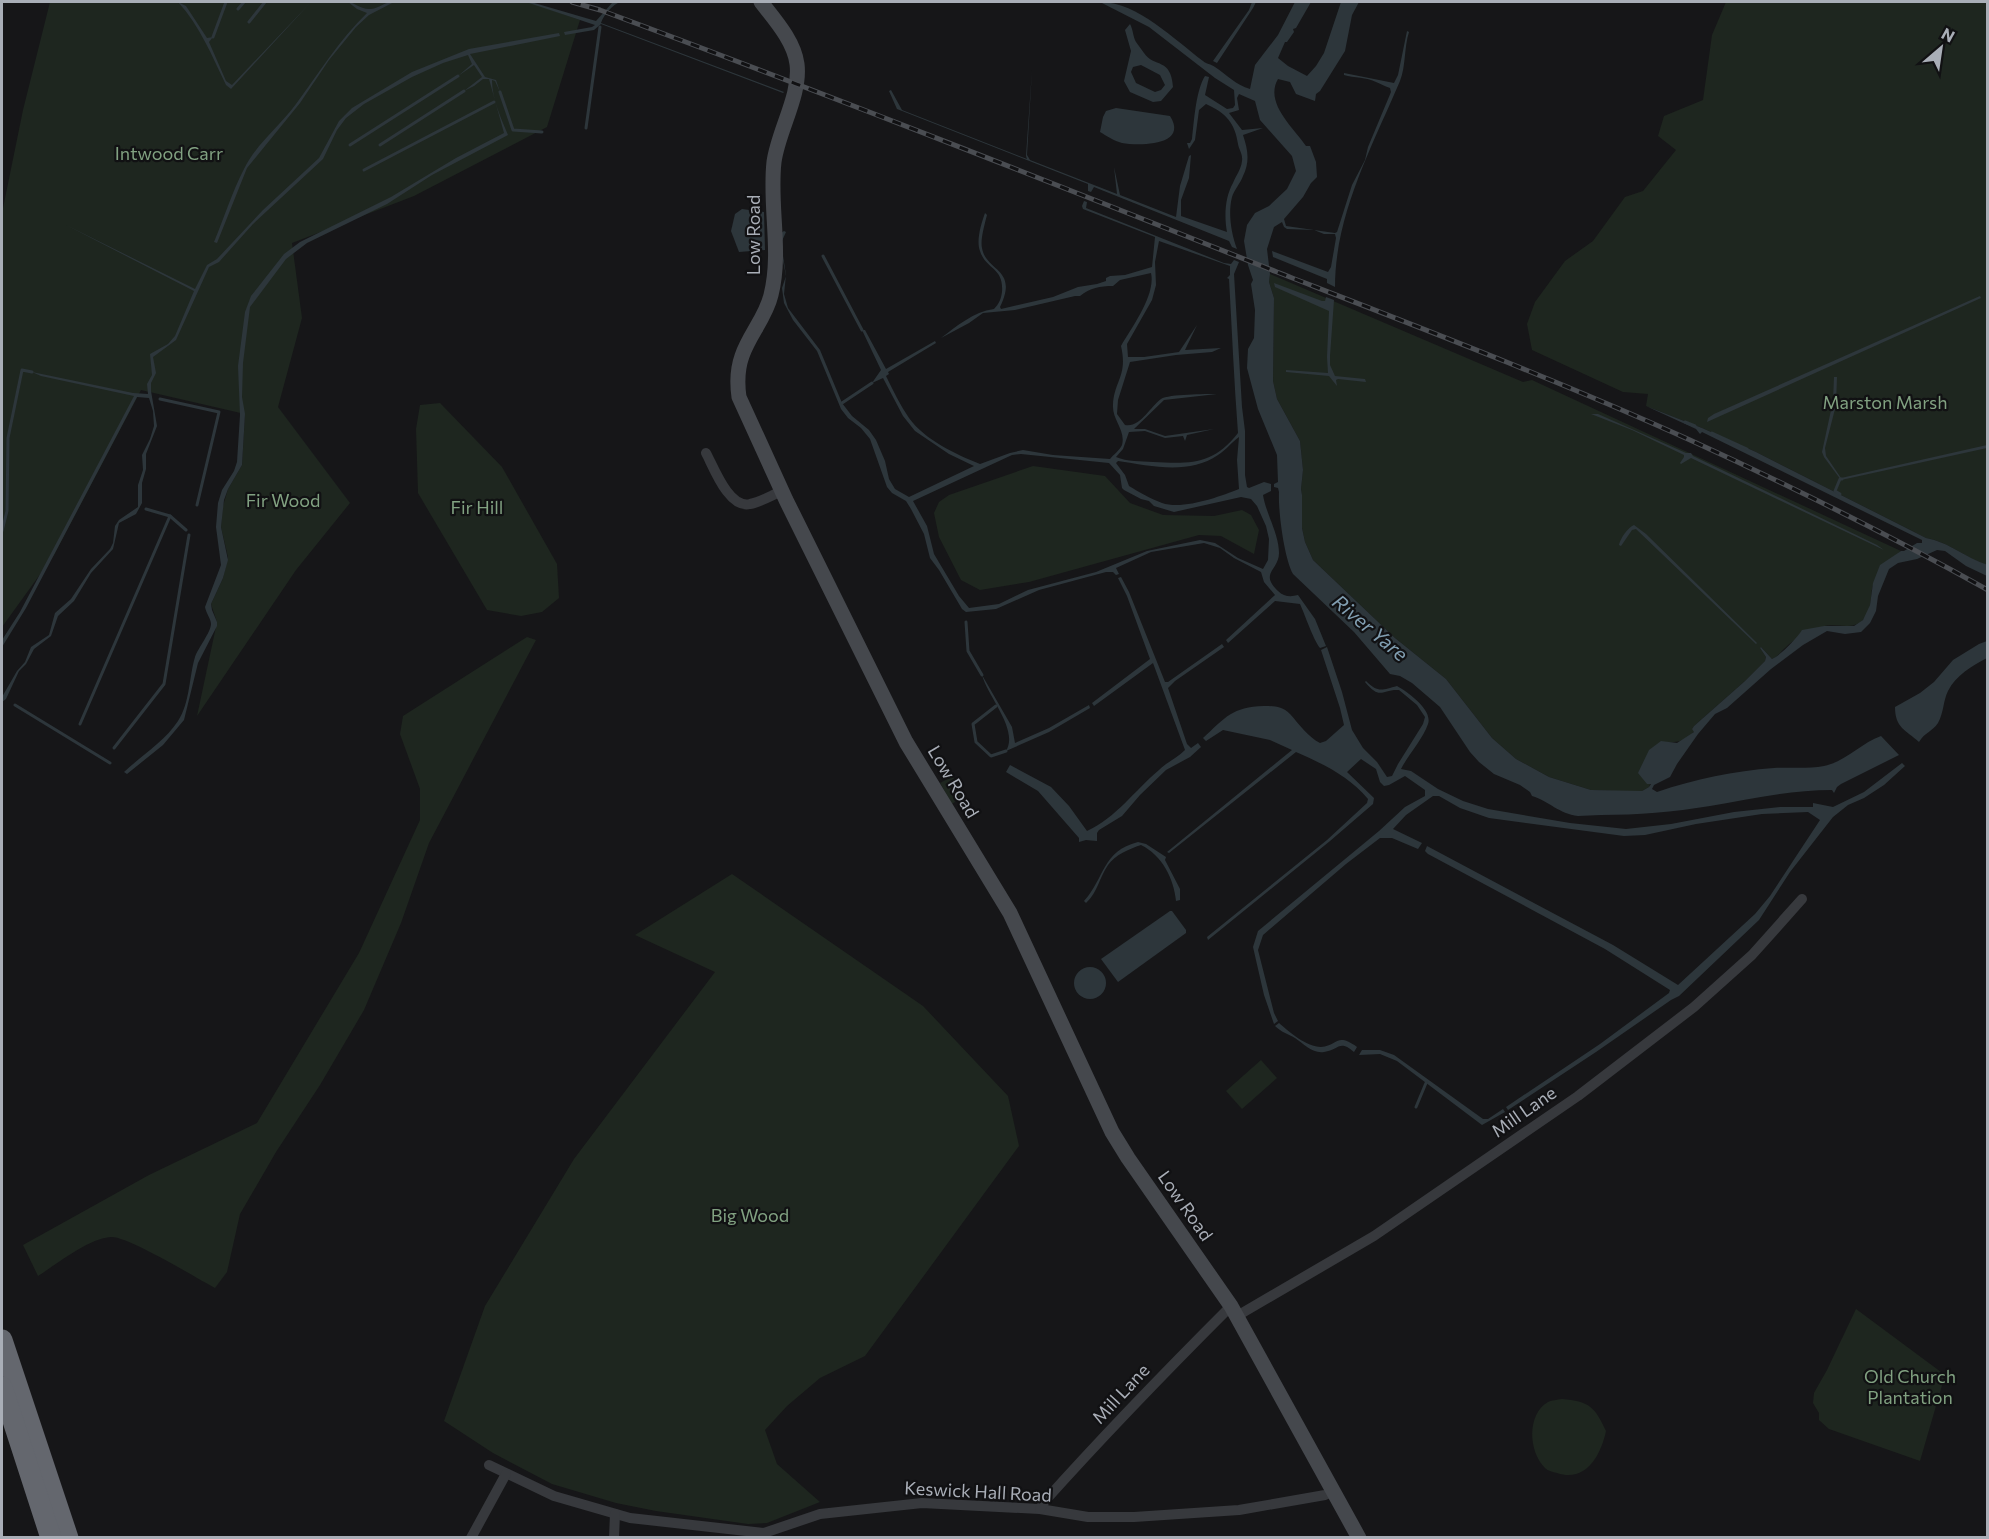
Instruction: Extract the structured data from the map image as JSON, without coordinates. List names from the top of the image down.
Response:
{
  "streets": {
    "street": ["Low Road", "Mill Lane", "Keswick Hall Road"]
  },
  "crossings": [
    ["Low Road", "Mill Lane"],
    ["Low Road", "Keswick Hall Road"],
    ["Mill Lane", "Keswick Hall Road"]
  ],
  "water": ["River Yare"],
  "parks": [
    "Intwood Carr",
    "Marston Marsh",
    "Fir Wood",
    "Fir Hill",
    "Big Wood",
    "Old Church Plantation"
  ],
  "north": "top right"
}
